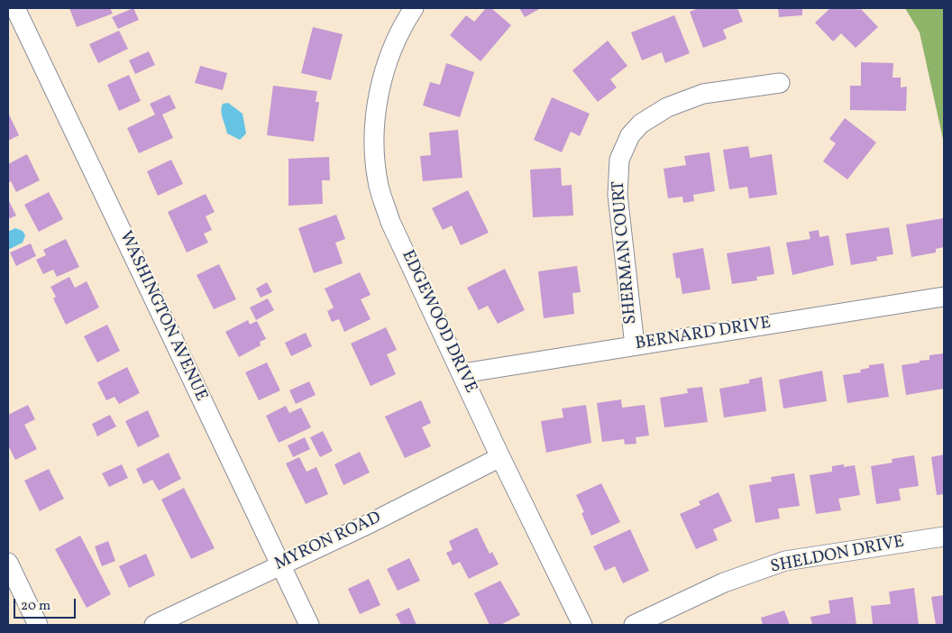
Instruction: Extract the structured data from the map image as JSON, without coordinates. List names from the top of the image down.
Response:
{
  "streets": {
    "street": [
      "SHERMAN COURT",
      "WASHINGTON AVENUE",
      "EDGEWOOD DRIVE",
      "BERNARD DRIVE",
      "MYRON ROAD",
      "SHELDON DRIVE"
    ]
  },
  "crossings": [
    ["SHERMAN COURT", "BERNARD DRIVE"],
    ["WASHINGTON AVENUE", "MYRON ROAD"],
    ["EDGEWOOD DRIVE", "BERNARD DRIVE"],
    ["EDGEWOOD DRIVE", "MYRON ROAD"]
  ],
  "scale_bar": "20 m"
}
